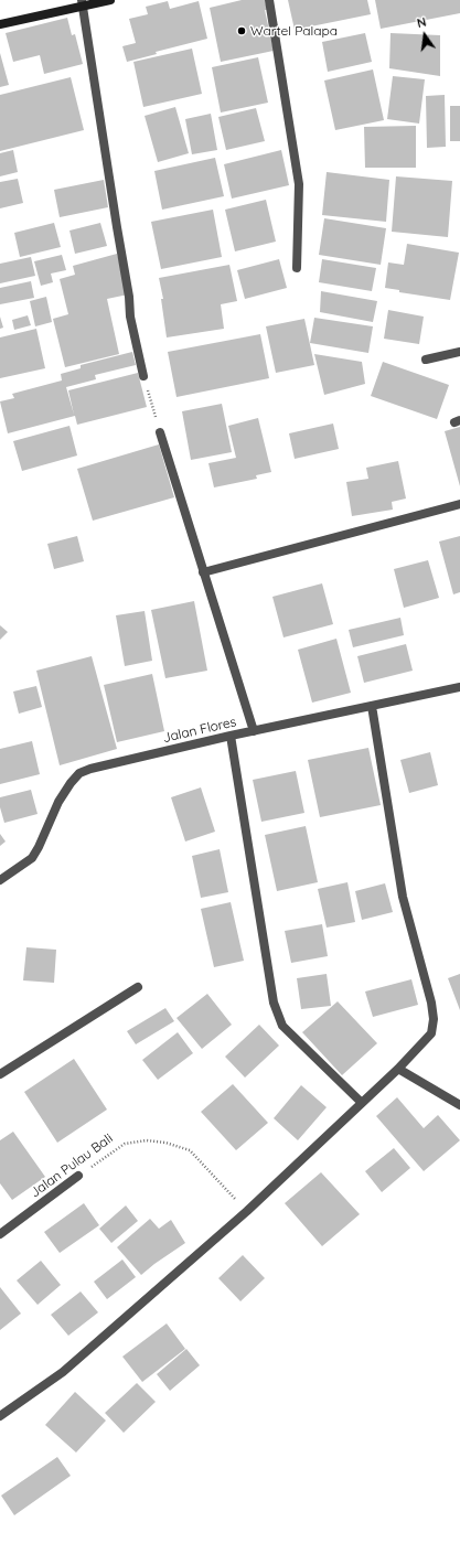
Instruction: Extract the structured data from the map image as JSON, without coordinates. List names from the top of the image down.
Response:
{
  "streets": {
    "street": ["Jalan Flores", "Jalan Pulau Bali"]
  },
  "places": ["Wartel Palapa"],
  "north": "top"
}
